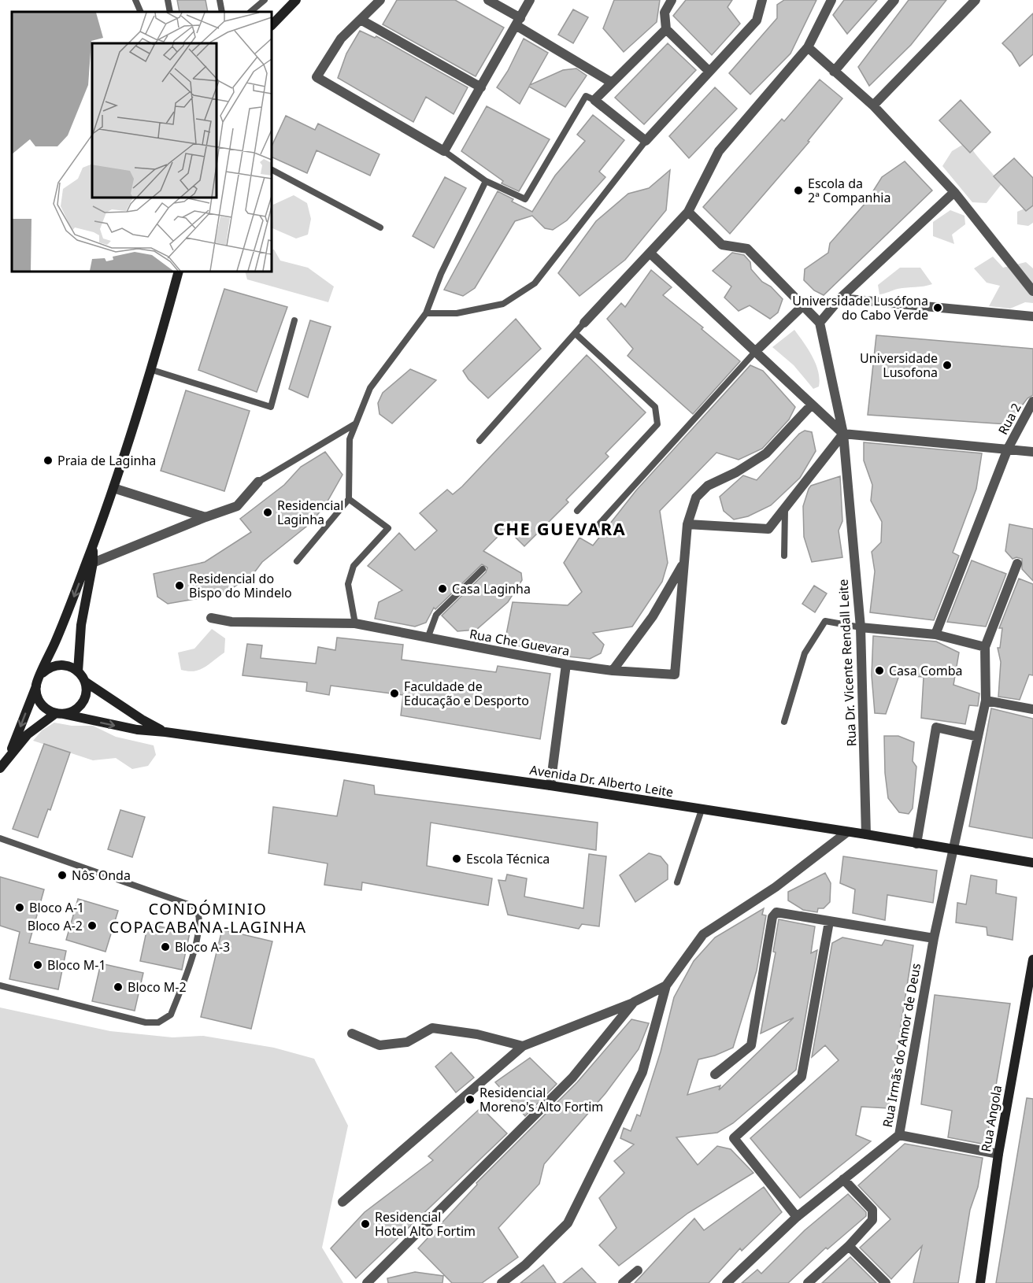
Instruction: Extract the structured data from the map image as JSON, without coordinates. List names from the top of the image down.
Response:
{
  "streets": {
    "street": [
      "Rua 2",
      "Rua Che Guevara",
      "Rua Dr. Vicente Rendall Leite",
      "Avenida Dr. Alberto Leite",
      "Rua Irmãs do Amor de Deus",
      "Rua Angola"
    ]
  },
  "crossings": [
    ["Rua Dr. Vicente Rendall Leite", "Avenida Dr. Alberto Leite"],
    ["Avenida Dr. Alberto Leite", "Rua Irmãs do Amor de Deus"]
  ],
  "districts": ["CHE GUEVARA", "CONDÓMINIO COPACABANA-LAGINHA"],
  "places": [
    "Escola da 2ª Companhia",
    "Universidade Lusófona do Cabo Verde",
    "Universidade Lusofona",
    "Praia de Laginha",
    "Residencial Laginha",
    "Residencial do Bispo do Mindelo",
    "Casa Laginha",
    "Casa Comba",
    "Faculdade de Educação e Desporto",
    "Escola Técnica",
    "Nôs Onda",
    "Bloco A-1",
    "Bloco A-2",
    "Bloco A-3",
    "Bloco M-1",
    "Bloco M-2",
    "Residencial Moreno's Alto Fortim",
    "Residencial Hotel Alto Fortim"
  ]
}
